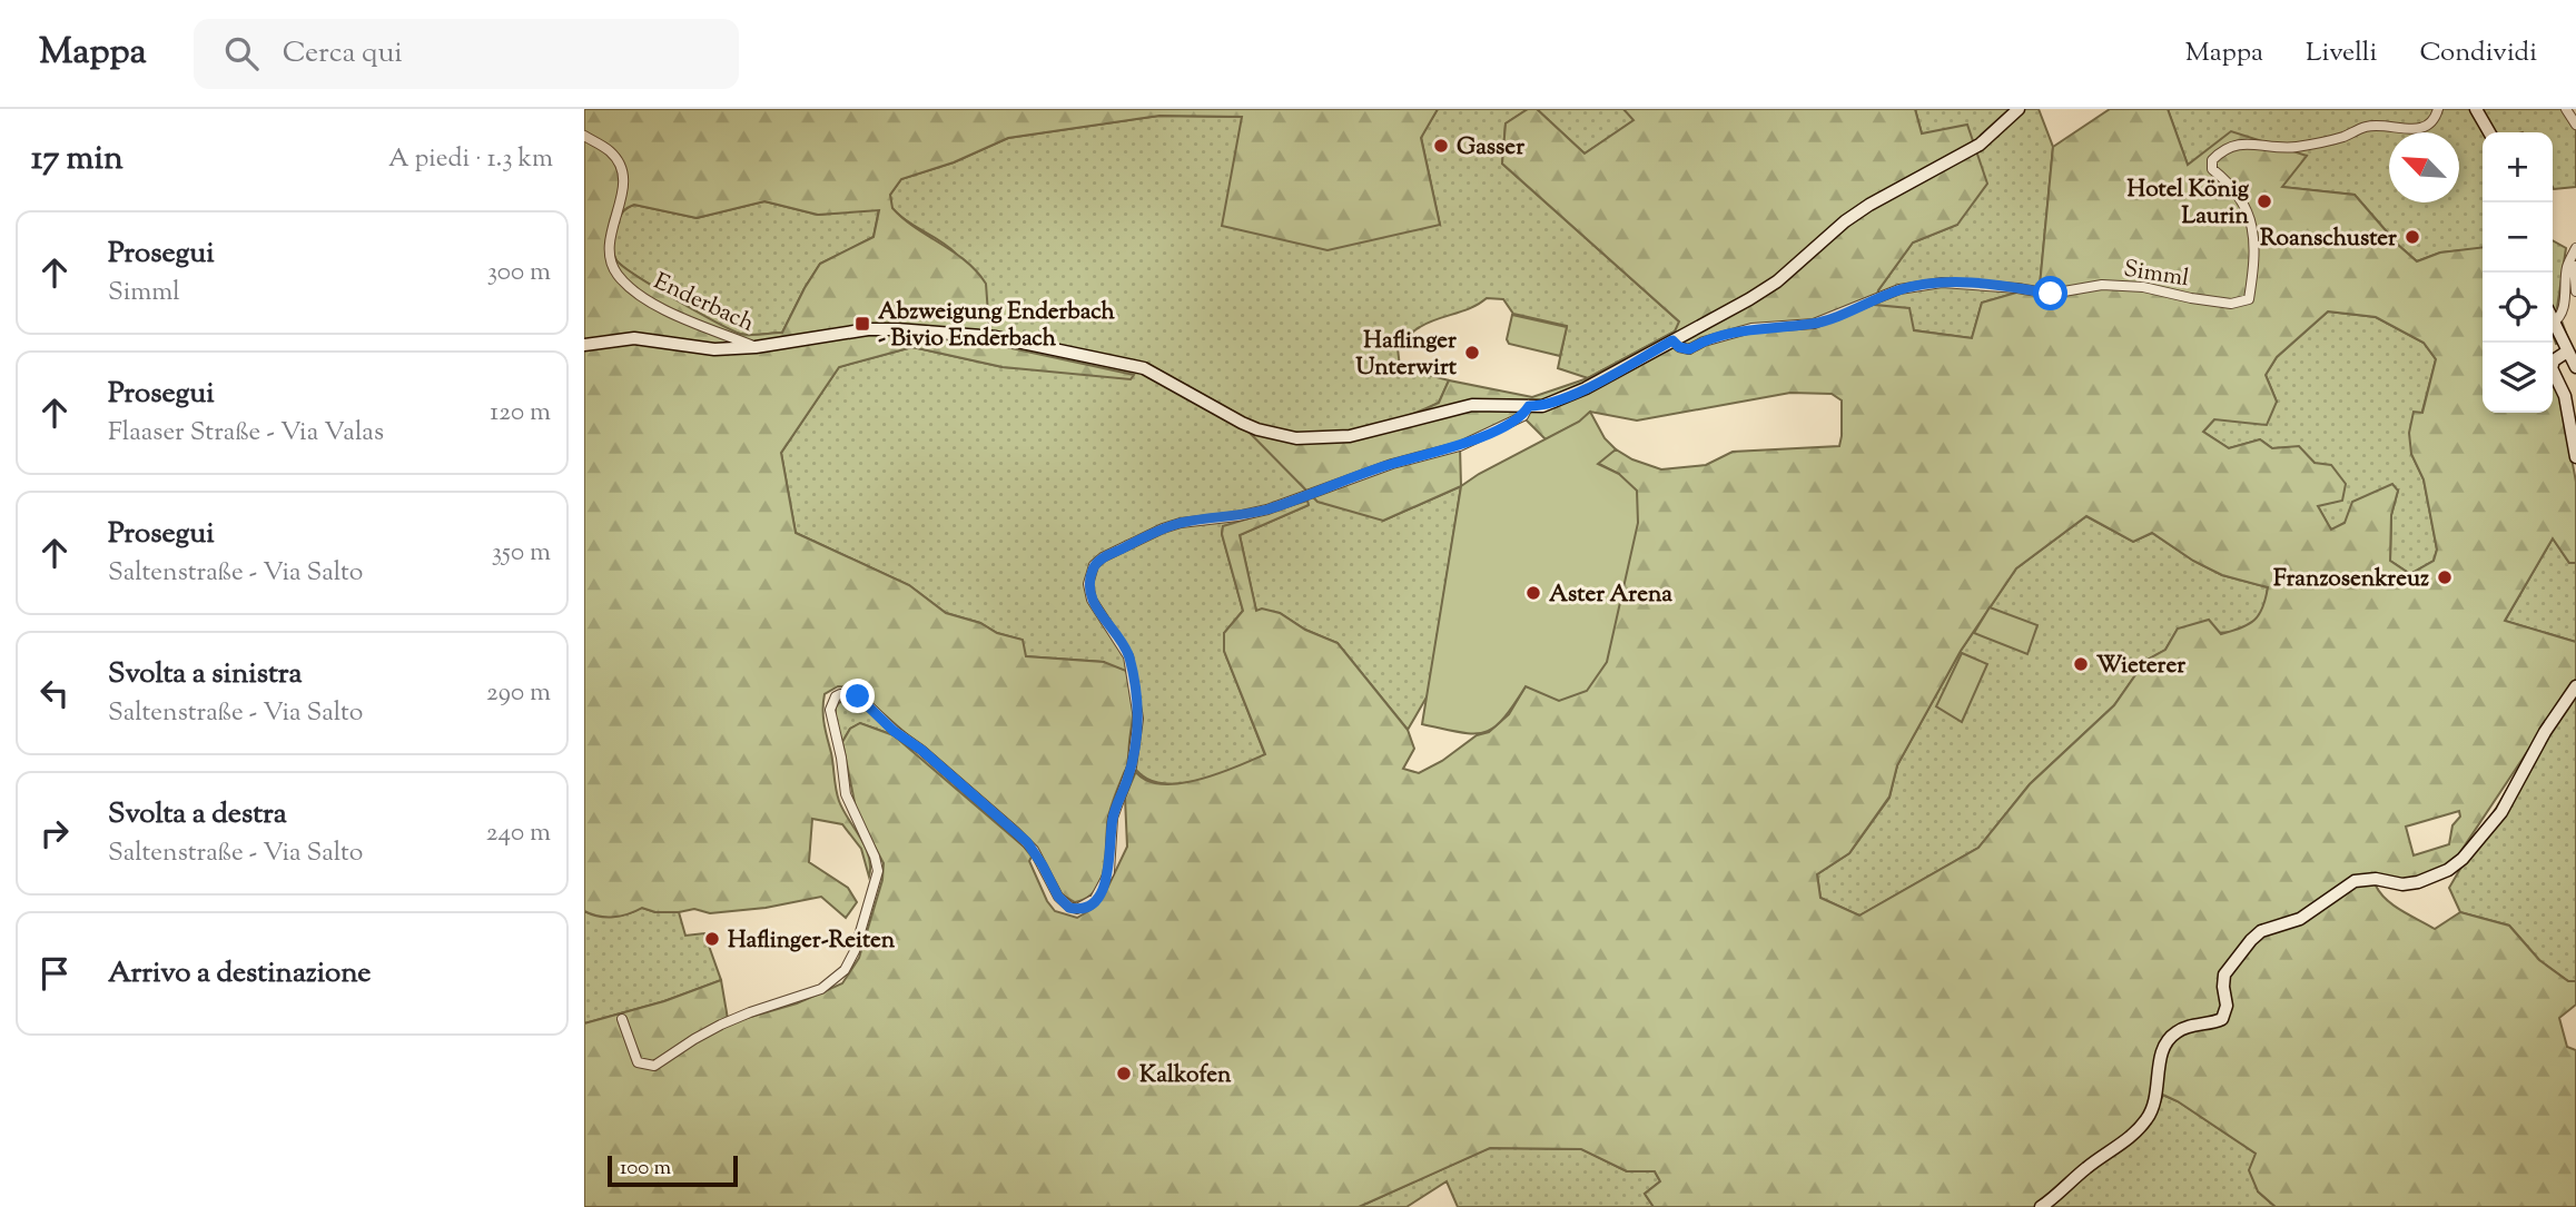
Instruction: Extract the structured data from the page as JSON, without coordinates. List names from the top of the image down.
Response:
{
  "streets": {
    "street": ["Simml", "Enderbach"]
  },
  "places": {
    "other": [
      "Gasser",
      "Hotel König Laurin",
      "Roanschuster",
      "Haflinger Unterwirt",
      "Franzosenkreuz",
      "Aster Arena",
      "Wieterer",
      "Haflinger-Reiten",
      "Kalkofen"
    ],
    "transit": ["Abzweigung Enderbach - Bivio Enderbach"]
  },
  "scale_bar": "100 m",
  "north": "top left",
  "page": {
    "header": "Mappa",
    "search": "Cerca qui",
    "nav": ["Mappa", "Livelli", "Condividi"],
    "heading": ["17 min", "A piedi · 1.3 km"],
    "map_buttons": ["+", "−"],
    "list": [
      ["Prosegui", "Simml", "300 m"],
      ["Prosegui", "Flaaser Straße - Via Valas", "120 m"],
      ["Prosegui", "Saltenstraße - Via Salto", "350 m"],
      ["Svolta a sinistra", "Saltenstraße - Via Salto", "290 m"],
      ["Svolta a destra", "Saltenstraße - Via Salto", "240 m"],
      "Arrivo a destinazione"
    ],
    "scale": "100 m"
  }
}
